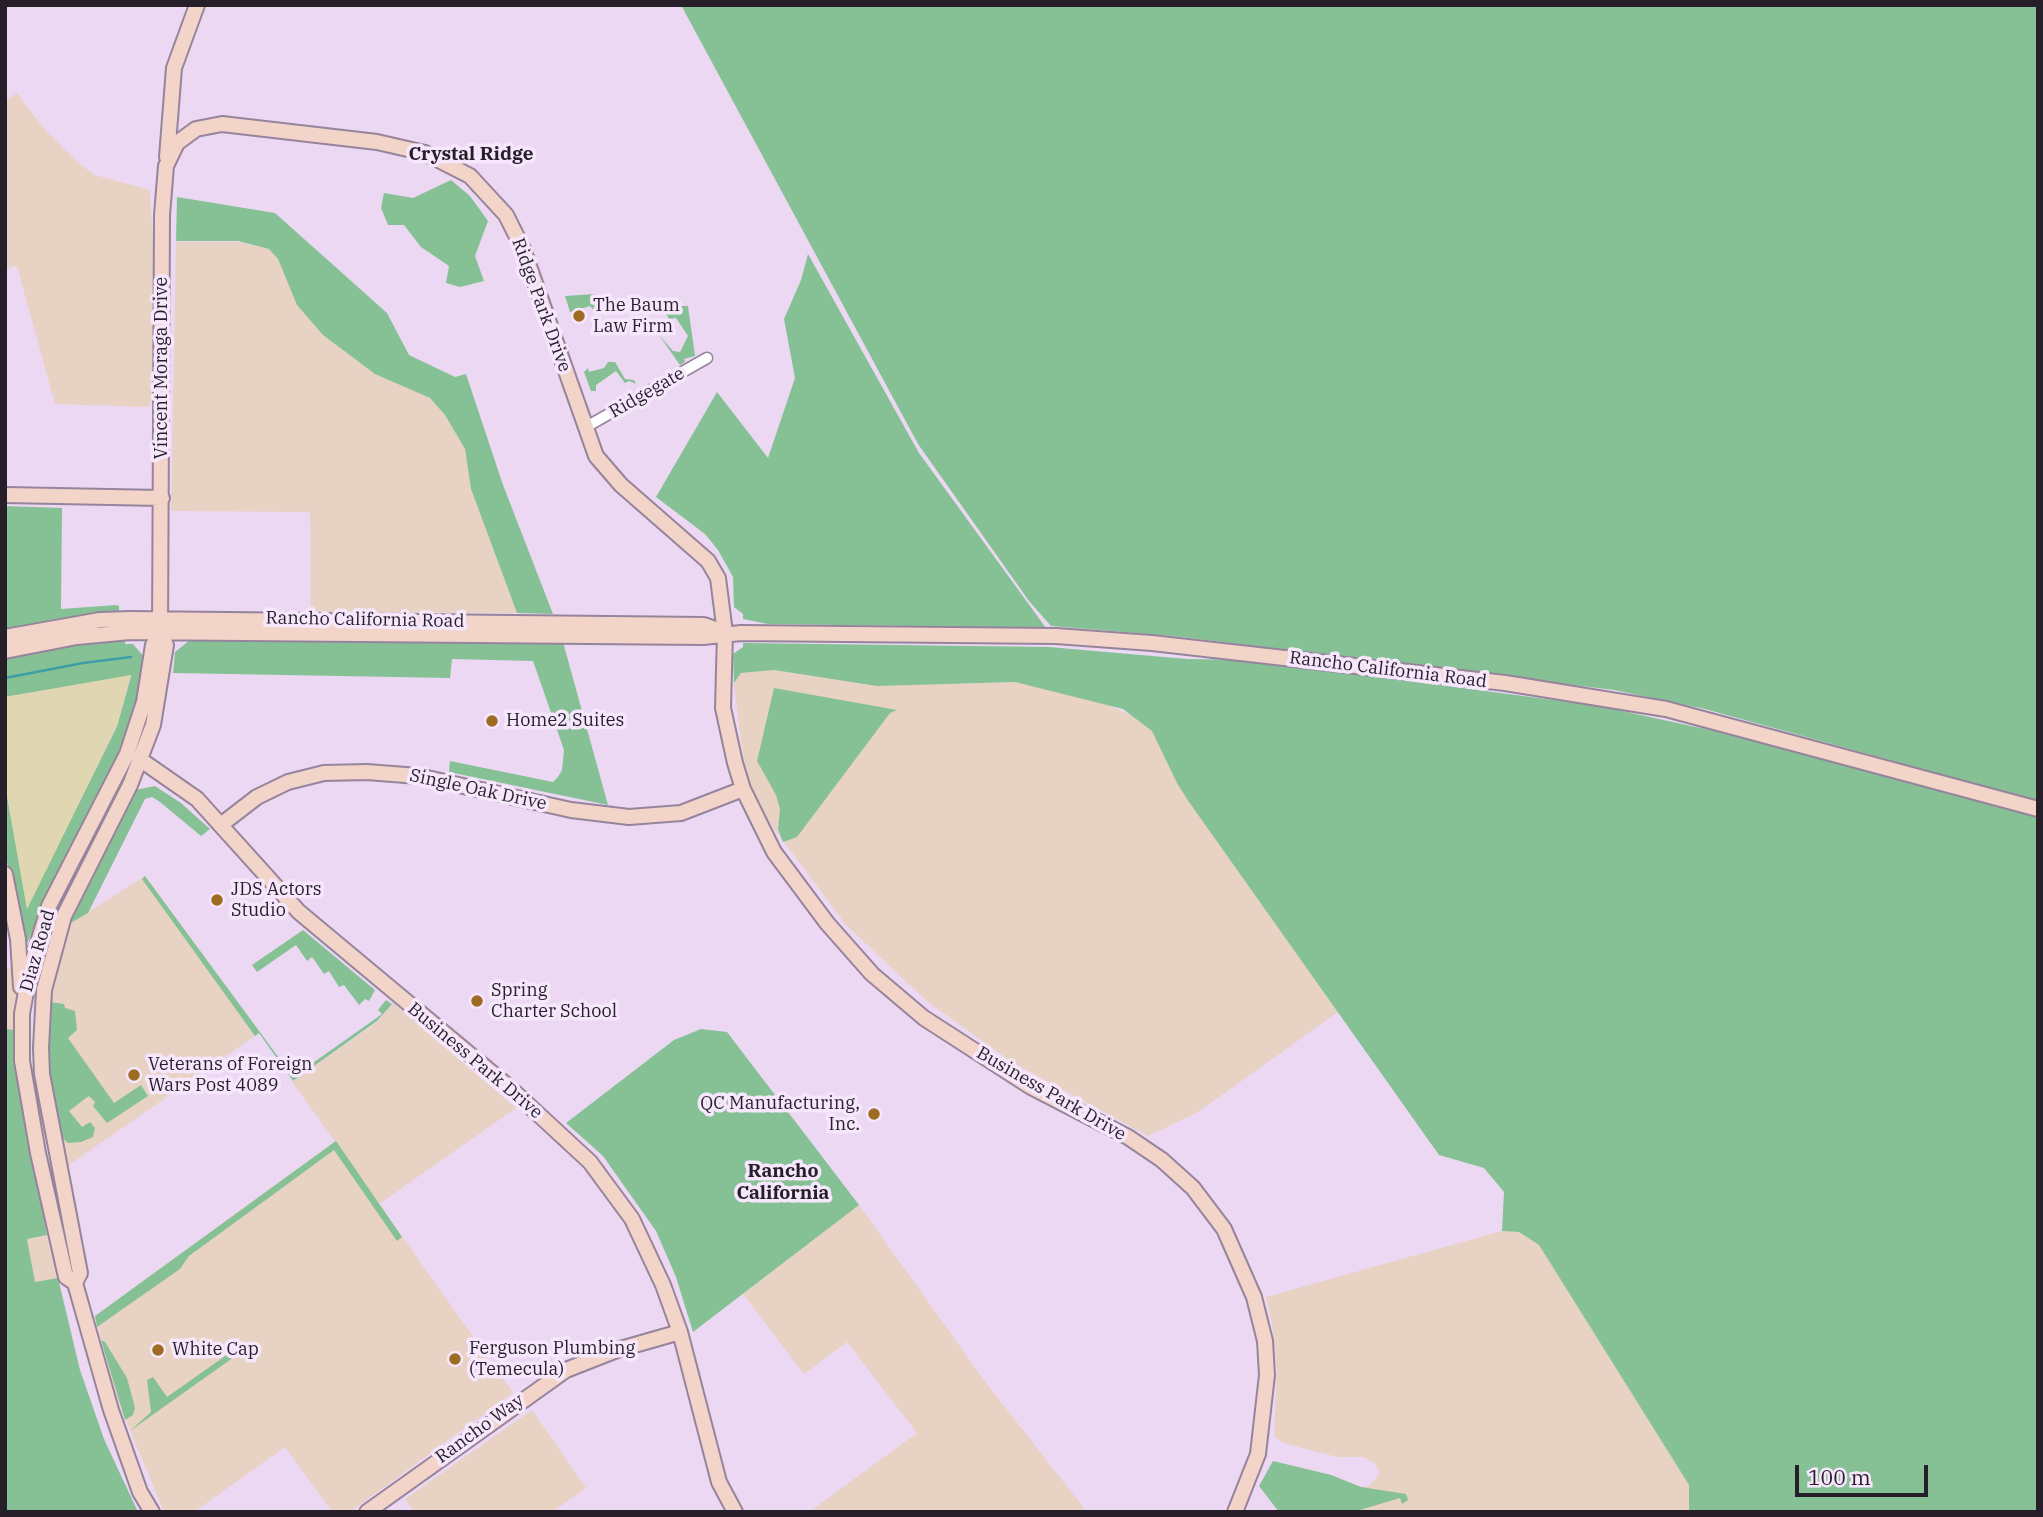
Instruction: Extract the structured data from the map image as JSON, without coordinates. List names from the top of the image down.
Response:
{
  "streets": {
    "street": [
      "Ridge Park Drive",
      "Vincent Moraga Drive",
      "Ridgegate",
      "Rancho California Road",
      "Single Oak Drive",
      "Diaz Road",
      "Business Park Drive",
      "Rancho Way"
    ]
  },
  "crossings": [
    ["Ridge Park Drive", "Vincent Moraga Drive"],
    ["Ridge Park Drive", "Ridgegate"],
    ["Ridge Park Drive", "Rancho California Road"],
    ["Ridge Park Drive", "Business Park Drive"],
    ["Vincent Moraga Drive", "Rancho California Road"],
    ["Vincent Moraga Drive", "Diaz Road"],
    ["Rancho California Road", "Diaz Road"],
    ["Rancho California Road", "Business Park Drive"],
    ["Single Oak Drive", "Business Park Drive"],
    ["Diaz Road", "Business Park Drive"],
    ["Business Park Drive", "Rancho Way"]
  ],
  "districts": ["Crystal Ridge", "Rancho California"],
  "places": [
    "The Baum Law Firm",
    "Home2 Suites",
    "JDS Actors Studio",
    "Spring Charter School",
    "Veterans of Foreign Wars Post 4089",
    "QC Manufacturing, Inc.",
    "White Cap",
    "Ferguson Plumbing (Temecula)"
  ],
  "scale_bar": "100 m"
}
